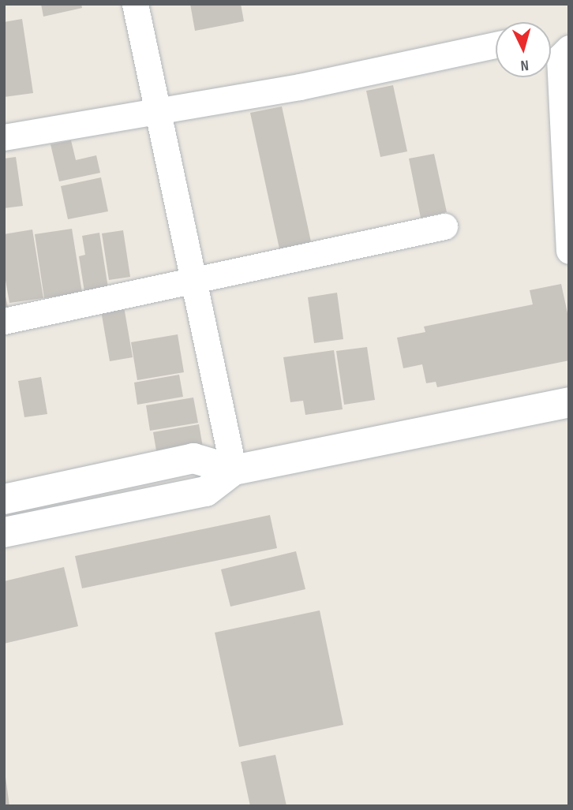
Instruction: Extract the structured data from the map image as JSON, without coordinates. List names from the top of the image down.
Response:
{
  "north": "bottom"
}
